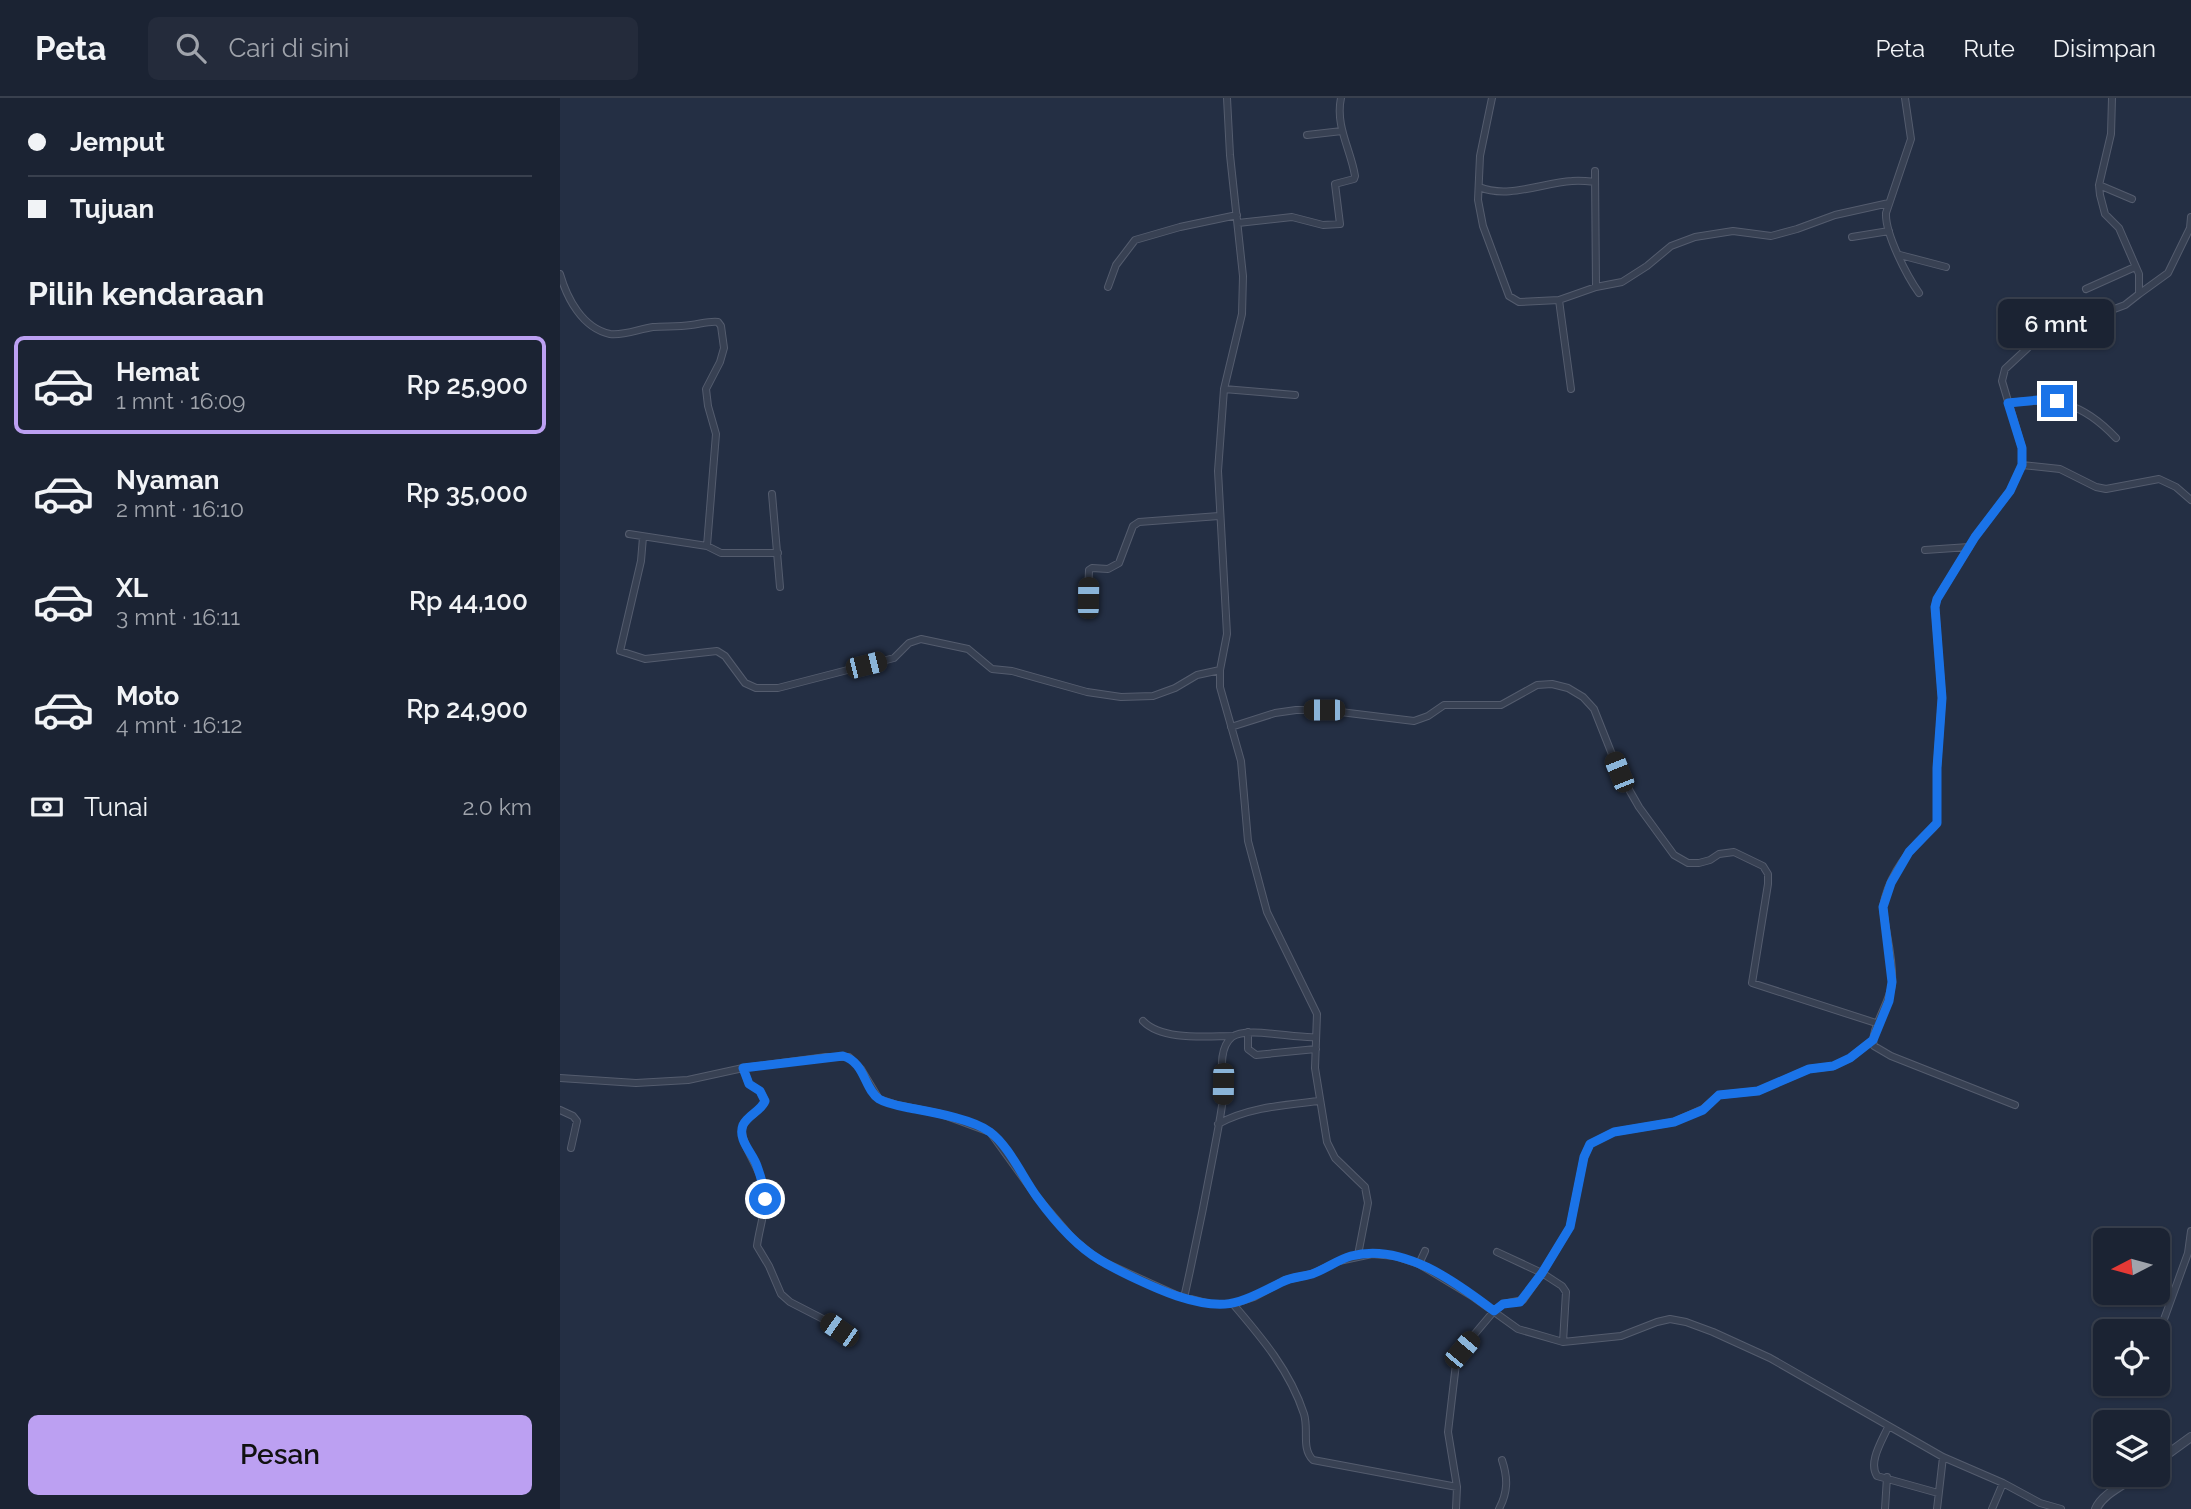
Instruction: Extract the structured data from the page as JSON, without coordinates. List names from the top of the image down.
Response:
{
  "north": "left",
  "page": {
    "header": "Peta",
    "search": "Cari di sini",
    "nav": ["Peta", "Rute", "Disimpan"],
    "banner": ["Jemput", "Tujuan"],
    "heading": "Pilih kendaraan",
    "bubble": "6 mnt",
    "list": [
      {
        "name": "Hemat",
        "note": "1 mnt · 16:09",
        "value": "Rp 25,900"
      },
      {
        "name": "Nyaman",
        "note": "2 mnt · 16:10",
        "value": "Rp 35,000"
      },
      {
        "name": "XL",
        "note": "3 mnt · 16:11",
        "value": "Rp 44,100"
      },
      {
        "name": "Moto",
        "note": "4 mnt · 16:12",
        "value": "Rp 24,900"
      }
    ],
    "pay": ["Tunai", "2.0 km"],
    "buttons": "Pesan"
  }
}
